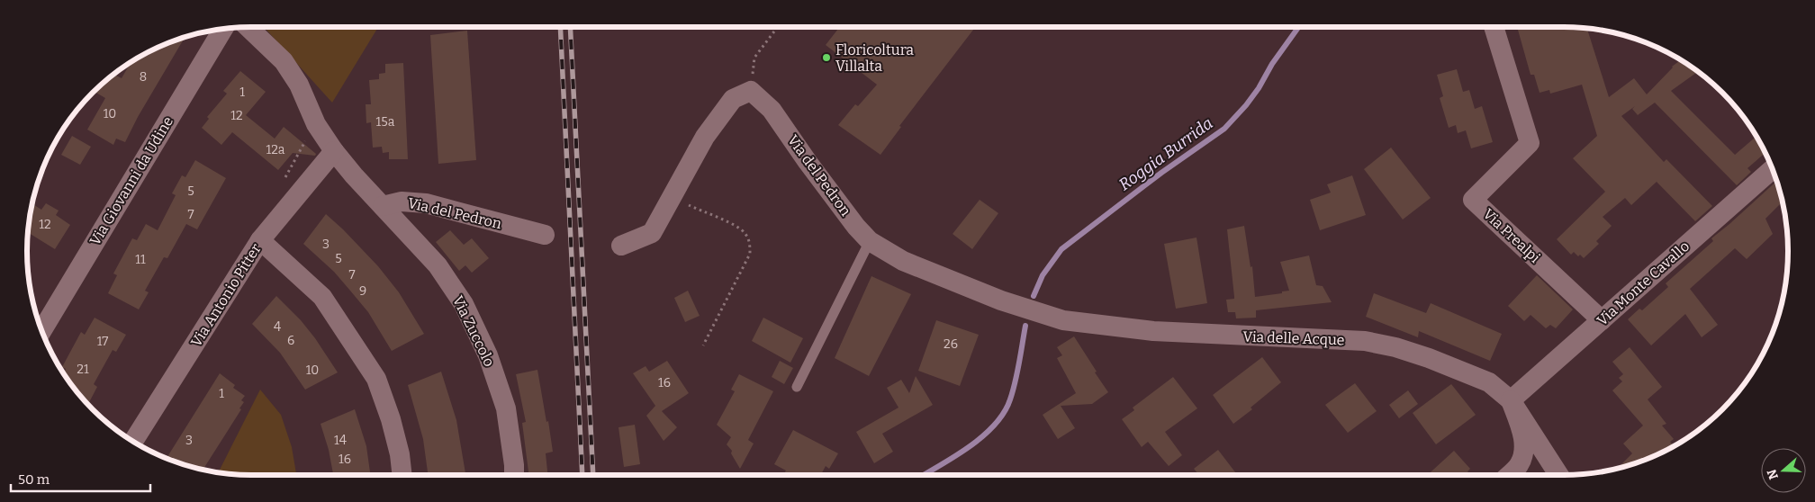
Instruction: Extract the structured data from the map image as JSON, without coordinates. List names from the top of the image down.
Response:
{
  "streets": {
    "street": [
      "Via del Pedron",
      "Via Giovanni da Udine",
      "Via Prealpi",
      "Via Monte Cavallo",
      "Via Antonio Pitter",
      "Via Zuccolo",
      "Via delle Acque"
    ]
  },
  "crossings": [
    ["Via del Pedron", "Via Zuccolo"],
    ["Via del Pedron", "Via delle Acque"],
    ["Via Prealpi", "Via Monte Cavallo"],
    ["Via Monte Cavallo", "Via delle Acque"]
  ],
  "water": ["Roggia Burrida"],
  "places": ["Floricoltura Villalta"],
  "house_numbers": [
    "8",
    "1",
    "10",
    "12",
    "15a",
    "12a",
    "5",
    "7",
    "12",
    "3",
    "5",
    "11",
    "7",
    "9",
    "4",
    "6",
    "17",
    "26",
    "21",
    "10",
    "16",
    "1",
    "3",
    "14",
    "16"
  ],
  "scale_bar": "50 m",
  "north": "left"
}
